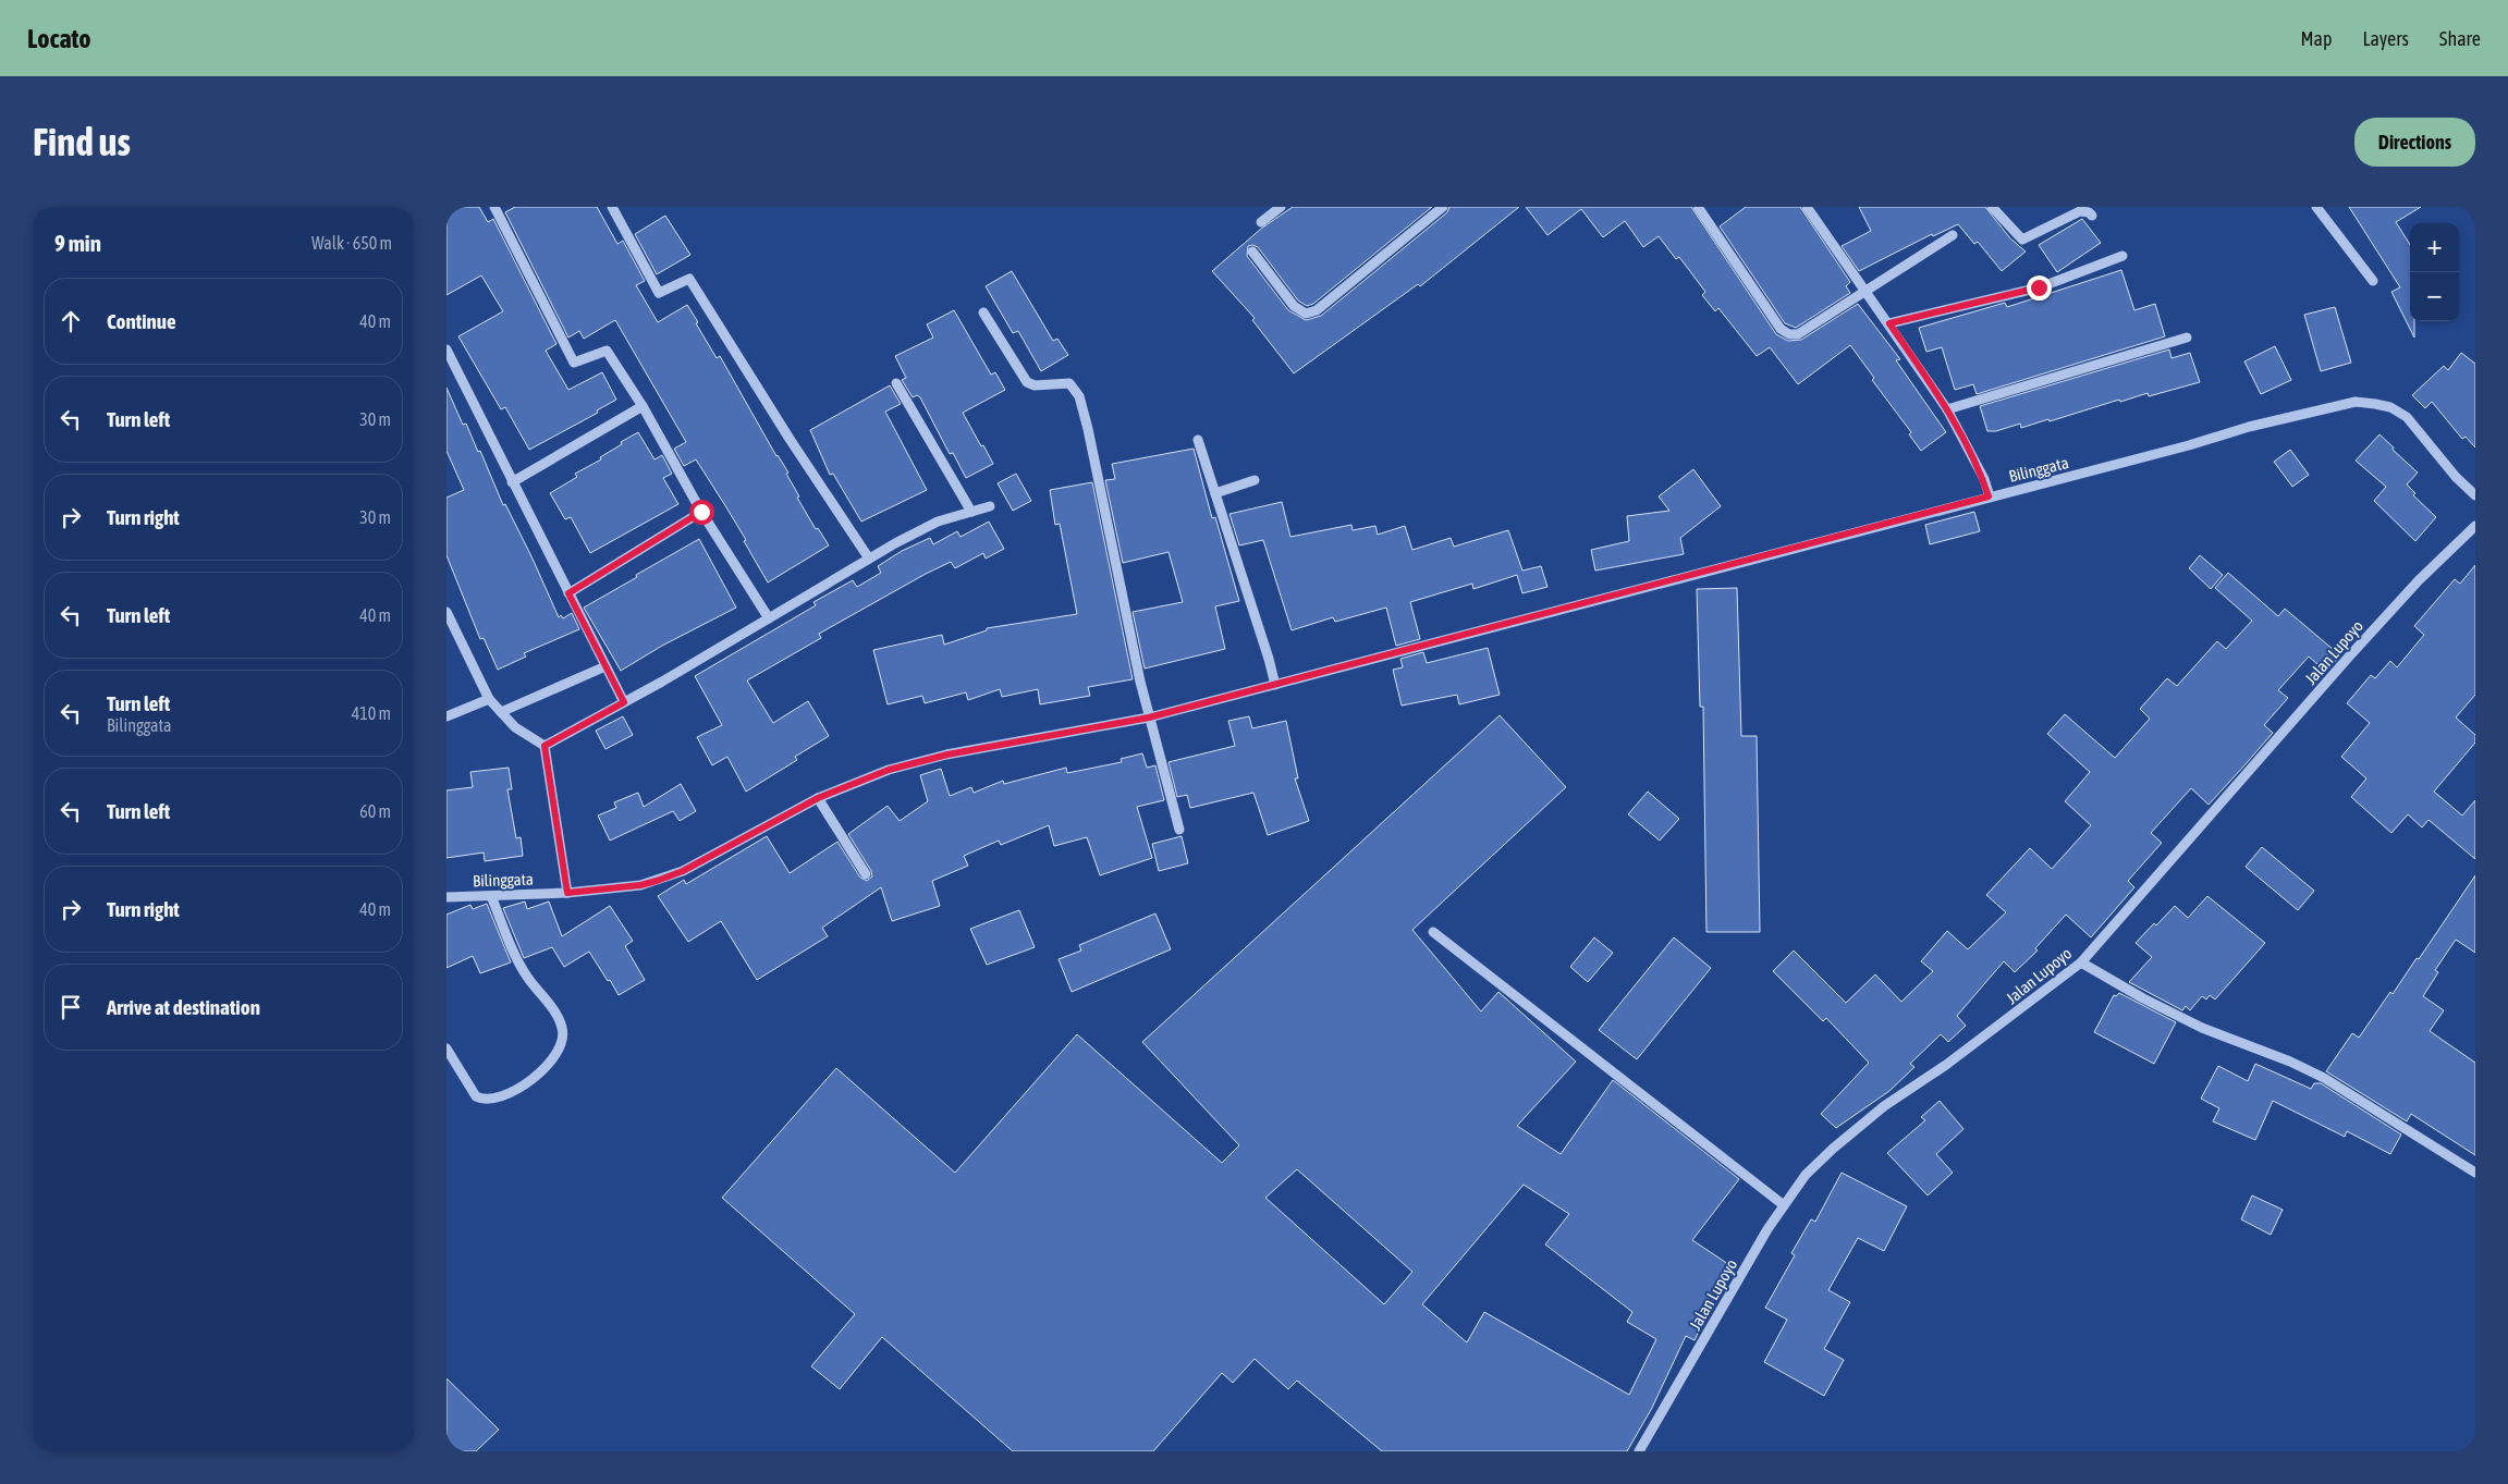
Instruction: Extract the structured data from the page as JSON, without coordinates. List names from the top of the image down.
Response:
{
  "streets": {
    "street": ["Bilinggata", "Jalan Lupoyo"]
  },
  "page": {
    "header": "Locato",
    "nav": ["Map", "Layers", "Share"],
    "buttons": "Directions",
    "title": "Find us",
    "heading": ["9 min", "Walk · 650 m"],
    "map_buttons": ["+", "−"],
    "list": [
      ["Continue", "40 m"],
      ["Turn left", "30 m"],
      ["Turn right", "30 m"],
      ["Turn left", "40 m"],
      ["Turn left", "Bilinggata", "410 m"],
      ["Turn left", "60 m"],
      ["Turn right", "40 m"],
      "Arrive at destination"
    ]
  }
}
